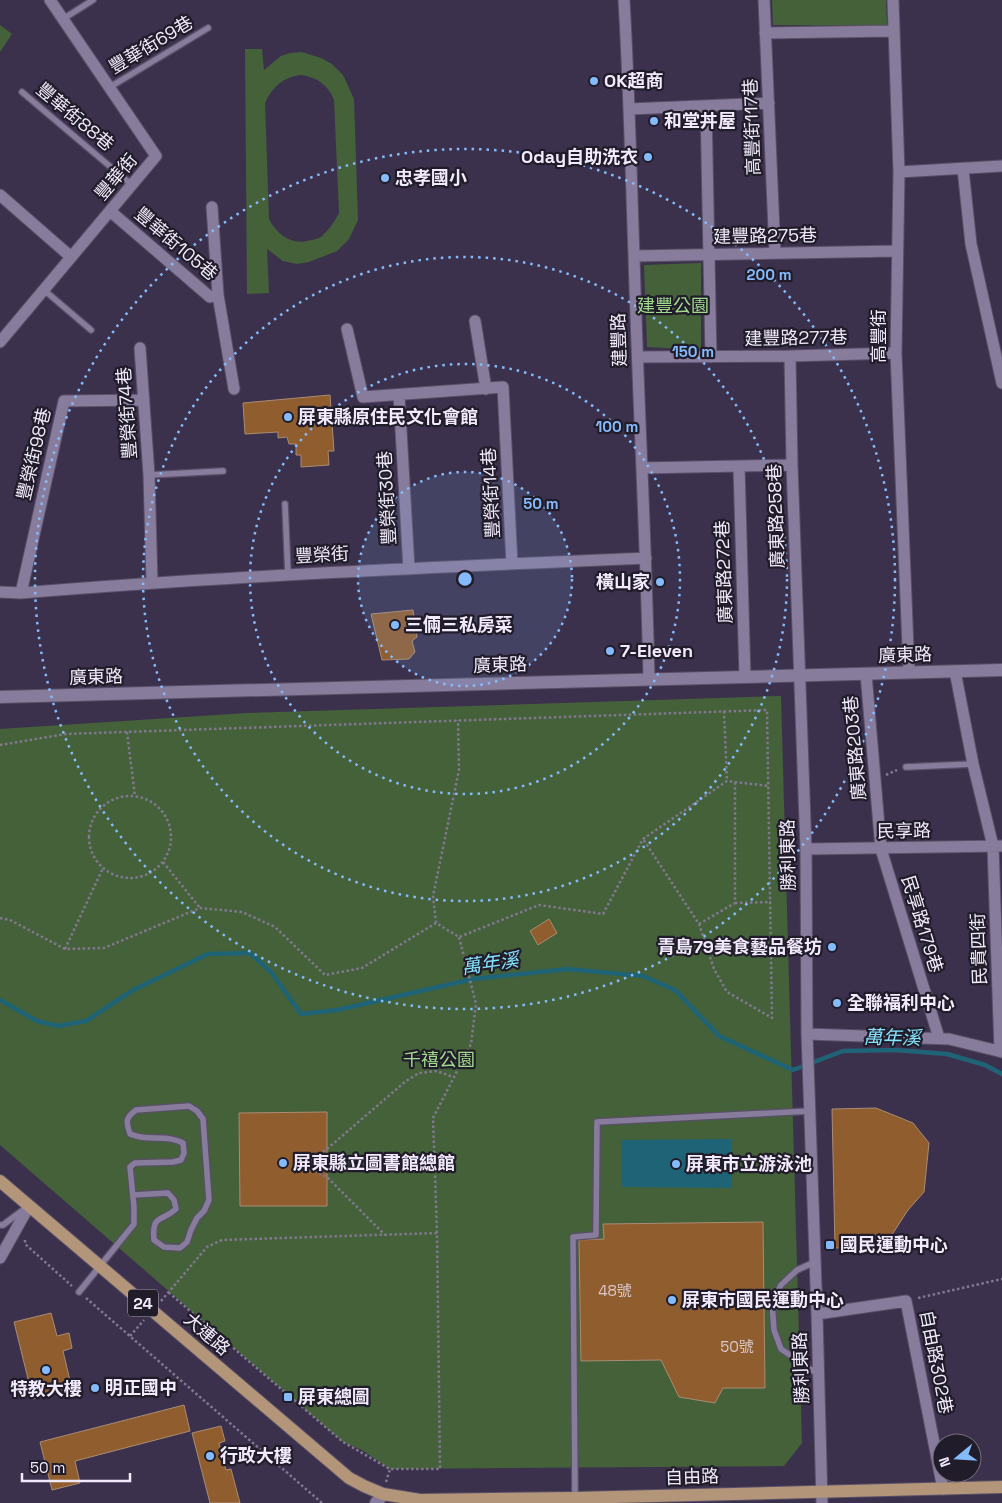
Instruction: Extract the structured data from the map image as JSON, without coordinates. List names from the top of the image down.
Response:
{
  "streets": {
    "main road": ["24", "大連路", "自由路"],
    "street": [
      "高豐街117巷",
      "豐華街",
      "建豐路275巷",
      "豐華街105巷",
      "高豐街",
      "建豐路277巷",
      "建豐路",
      "豐榮街74巷",
      "豐榮街98巷",
      "豐榮街14巷",
      "豐榮街30巷",
      "廣東路258巷",
      "豐榮街",
      "廣東路272巷",
      "廣東路",
      "廣東路203巷",
      "民享路",
      "勝利東路",
      "民享路179巷",
      "民貴四街",
      "自由路302巷"
    ],
    "lane": ["豐華街69巷", "豐華街88巷"]
  },
  "crossings": [
    ["豐華街69巷", "豐華街"],
    ["豐華街88巷", "豐華街"],
    ["高豐街117巷", "建豐路275巷"],
    ["豐華街", "豐華街105巷"],
    ["建豐路275巷", "高豐街"],
    ["建豐路275巷", "建豐路"],
    ["高豐街", "建豐路277巷"],
    ["高豐街", "廣東路"],
    ["建豐路277巷", "建豐路"],
    ["建豐路277巷", "廣東路258巷"],
    ["建豐路", "豐榮街"],
    ["建豐路", "廣東路"],
    ["豐榮街74巷", "豐榮街98巷"],
    ["豐榮街74巷", "豐榮街"],
    ["豐榮街98巷", "豐榮街"],
    ["豐榮街14巷", "豐榮街"],
    ["豐榮街30巷", "豐榮街"],
    ["廣東路258巷", "廣東路"],
    ["廣東路258巷", "勝利東路"],
    ["廣東路272巷", "廣東路"],
    ["廣東路", "廣東路203巷"],
    ["廣東路", "勝利東路"],
    ["廣東路", "民貴四街"],
    ["廣東路203巷", "民享路"],
    ["廣東路203巷", "民享路179巷"],
    ["民享路", "勝利東路"],
    ["民享路", "民享路179巷"],
    ["民享路", "民貴四街"],
    ["勝利東路", "自由路"],
    ["大連路", "自由路"],
    ["自由路302巷", "自由路"]
  ],
  "water": ["萬年溪"],
  "parks": ["建豐公園", "千禧公園"],
  "places": {
    "other": [
      "OK超商",
      "和堂丼屋",
      "Oday自助洗衣",
      "忠孝國小",
      "屏東縣原住民文化會館",
      "橫山家",
      "三倆三私房菜",
      "7-Eleven",
      "青島79美食藝品餐坊",
      "全聯福利中心",
      "屏東縣立圖書館總館",
      "屏東市立游泳池",
      "屏東市國民運動中心",
      "特教大樓",
      "明正國中",
      "行政大樓"
    ],
    "transit": ["國民運動中心", "屏東總圖"]
  },
  "house_numbers": ["48號", "50號"],
  "scale_bar": "50 m",
  "north": "left",
  "rings": [
    "200 m",
    "150 m",
    "100 m",
    "50 m"
  ]
}
